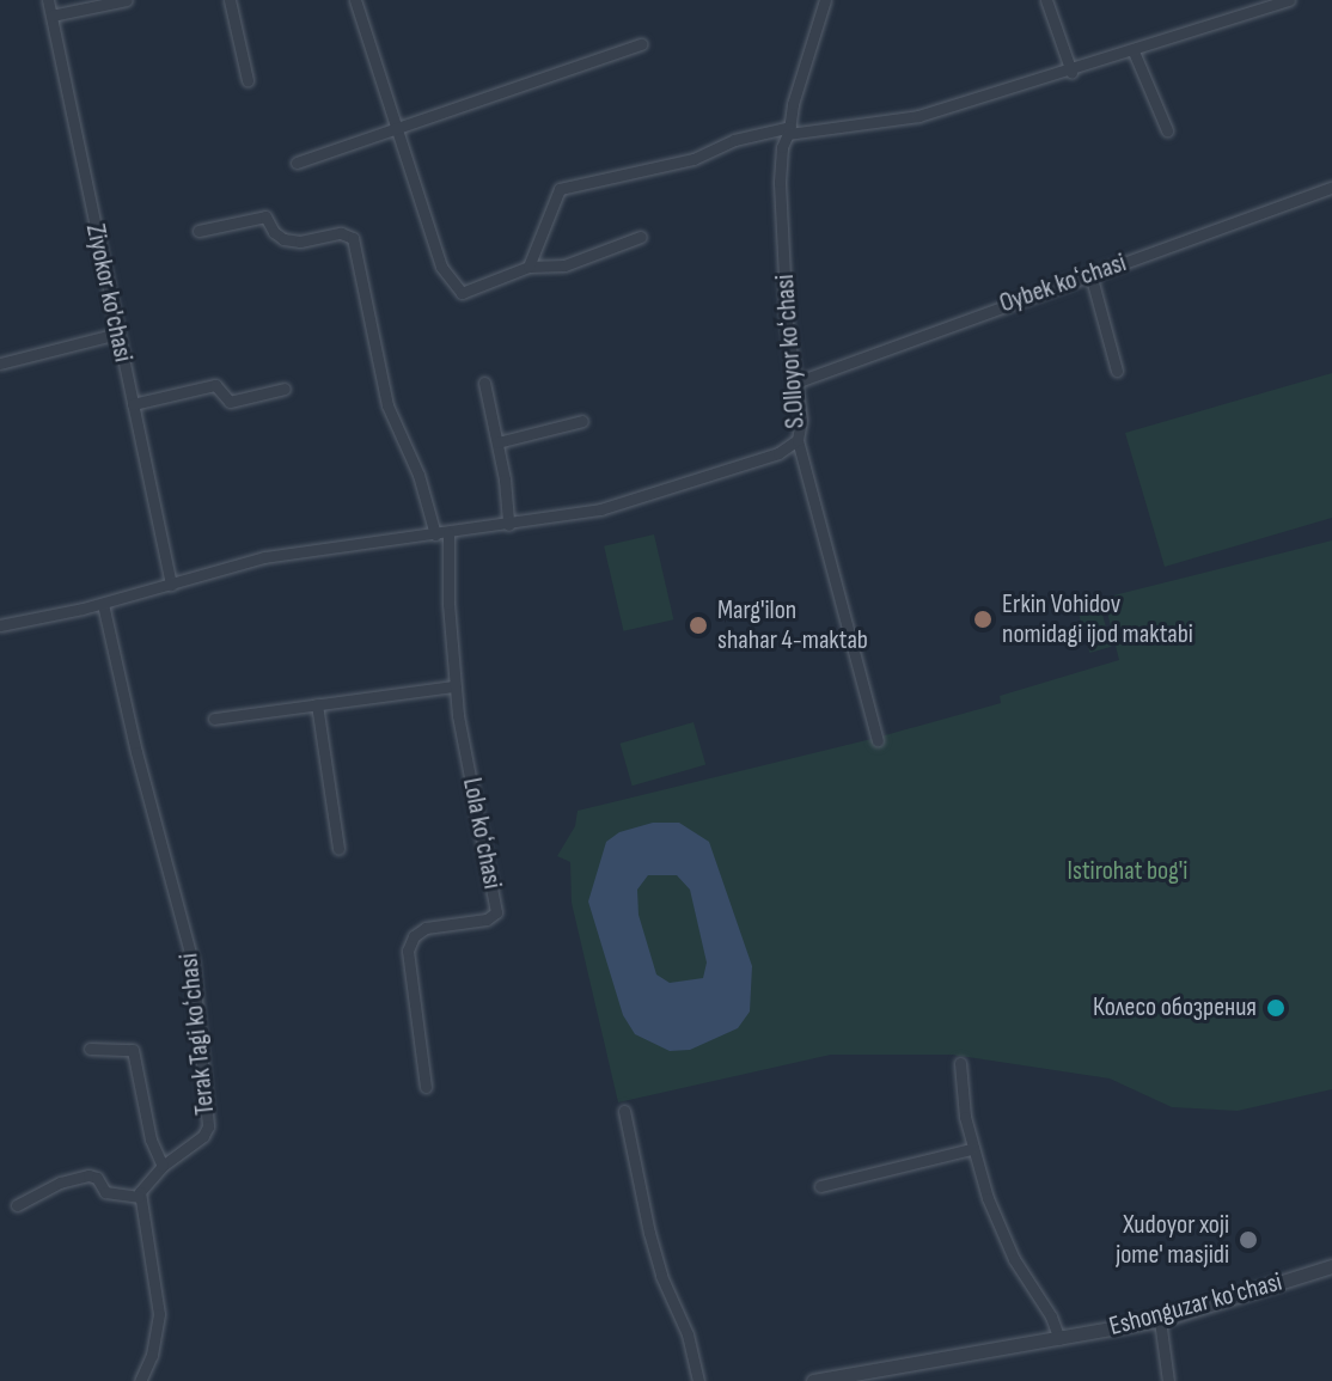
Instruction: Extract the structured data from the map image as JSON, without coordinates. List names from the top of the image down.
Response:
{
  "streets": {
    "street": [
      "Oybek koʻchasi",
      "Ziyokor ko'chasi",
      "S.Olloyor koʻchasi",
      "Lola koʻchasi",
      "Terak Tagi koʻchasi",
      "Eshonguzar ko'chasi"
    ]
  },
  "crossings": [
    ["Oybek koʻchasi", "S.Olloyor koʻchasi"],
    ["Ziyokor ko'chasi", "S.Olloyor koʻchasi"],
    ["S.Olloyor koʻchasi", "Lola koʻchasi"],
    ["S.Olloyor koʻchasi", "Terak Tagi koʻchasi"]
  ],
  "parks": ["Istirohat bog'i"],
  "places": [
    "Erkin Vohidov nomidagi ijod maktabi",
    "Marg'ilon shahar 4-maktab",
    "Колесо обозрения",
    "Xudoyor xoji jome' masjidi"
  ]
}
